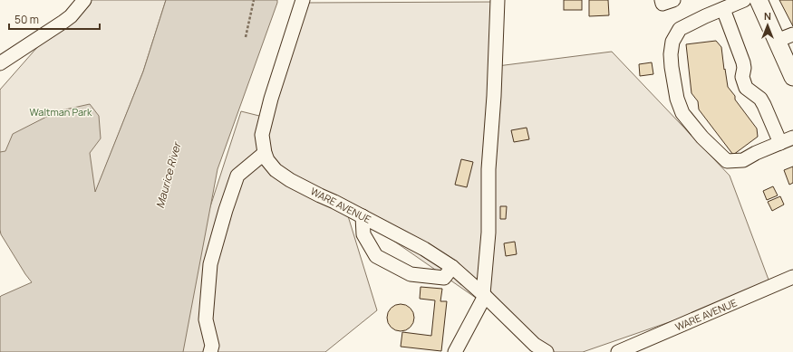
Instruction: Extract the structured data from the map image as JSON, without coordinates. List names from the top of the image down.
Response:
{
  "streets": {
    "street": ["WARE AVENUE"]
  },
  "water": ["Maurice River"],
  "parks": ["Waltman Park"],
  "scale_bar": "50 m",
  "north": "top"
}
